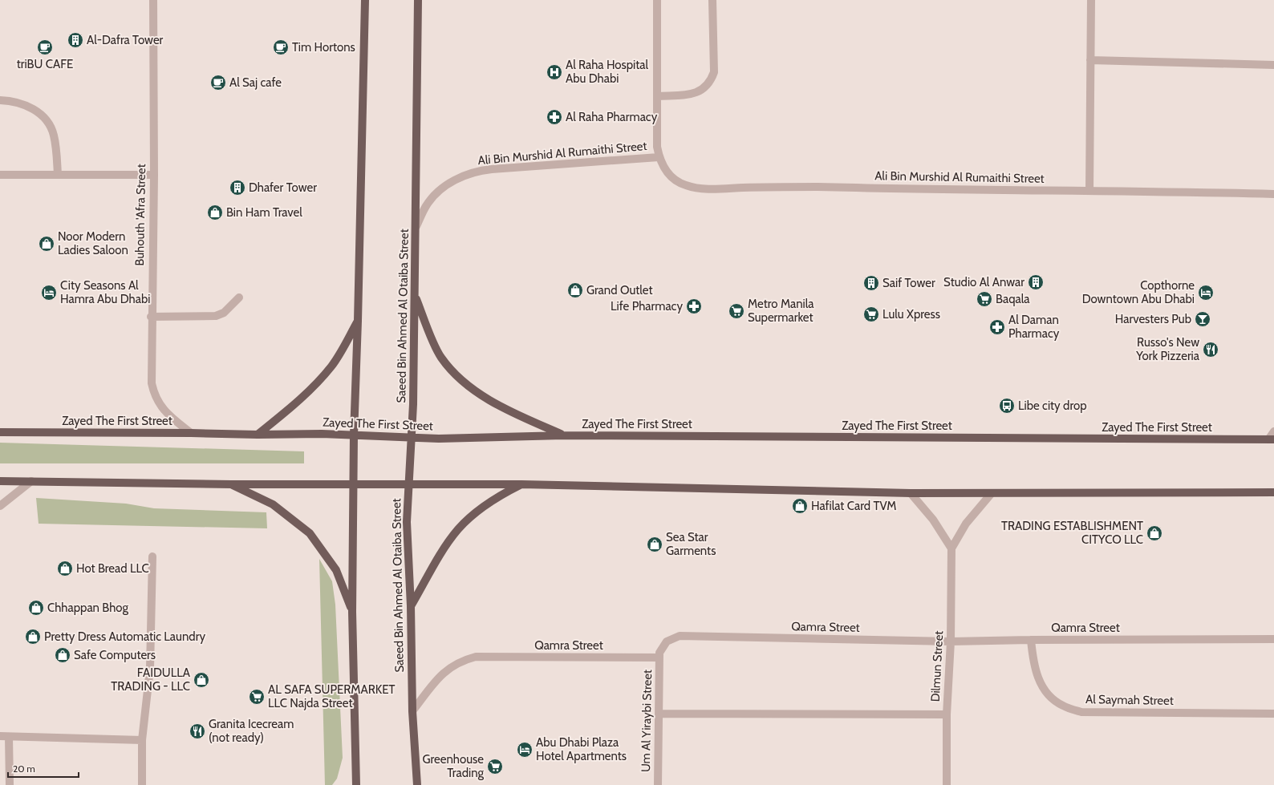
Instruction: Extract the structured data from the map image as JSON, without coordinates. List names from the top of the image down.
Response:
{
  "streets": {
    "main road": ["Saeed Bin Ahmed Al Otaiba Street", "Zayed The First Street"],
    "street": [
      "Ali Bin Murshid Al Rumaithi Street",
      "Buhouth 'Afra Street",
      "Qamra Street",
      "Dilmun Street",
      "Al Saymah Street",
      "Um Al Yiraybi Street"
    ]
  },
  "crossings": [
    ["Ali Bin Murshid Al Rumaithi Street", "Saeed Bin Ahmed Al Otaiba Street"],
    ["Buhouth 'Afra Street", "Zayed The First Street"],
    ["Saeed Bin Ahmed Al Otaiba Street", "Zayed The First Street"],
    ["Saeed Bin Ahmed Al Otaiba Street", "Qamra Street"],
    ["Qamra Street", "Dilmun Street"],
    ["Qamra Street", "Al Saymah Street"],
    ["Qamra Street", "Um Al Yiraybi Street"]
  ],
  "places": {
    "building": [
      "Al-Dafra Tower",
      "Dhafer Tower",
      "Studio Al Anwar",
      "Saif Tower"
    ],
    "cafe": ["triBU CAFE", "Tim Hortons", "Al Saj cafe"],
    "hospital": ["Al Raha Hospital Abu Dhabi"],
    "pharmacy": ["Al Raha Pharmacy", "Life Pharmacy", "Al Daman Pharmacy"],
    "shop": [
      "Bin Ham Travel",
      "Noor Modern Ladies Saloon",
      "Grand Outlet",
      "Hafilat Card TVM",
      "TRADING ESTABLISHMENT CITYCO LLC",
      "Sea Star Garments",
      "Hot Bread LLC",
      "Chhappan Bhog",
      "Pretty Dress Automatic Laundry",
      "Safe Computers",
      "FAIDULLA TRADING - LLC"
    ],
    "hotel": ["City Seasons Al Hamra Abu Dhabi", "Copthorne Downtown Abu Dhabi", "Abu Dhabi Plaza Hotel Apartments"],
    "supermarket": [
      "Baqala",
      "Metro Manila Supermarket",
      "Lulu Xpress",
      "AL SAFA SUPERMARKET LLC Najda Street",
      "Greenhouse Trading"
    ],
    "bar": ["Harvesters Pub"],
    "restaurant": ["Russo's New York Pizzeria", "Granita Icecream (not ready)"],
    "bus stop": ["Libe city drop"]
  },
  "scale_bar": "20 m"
}
